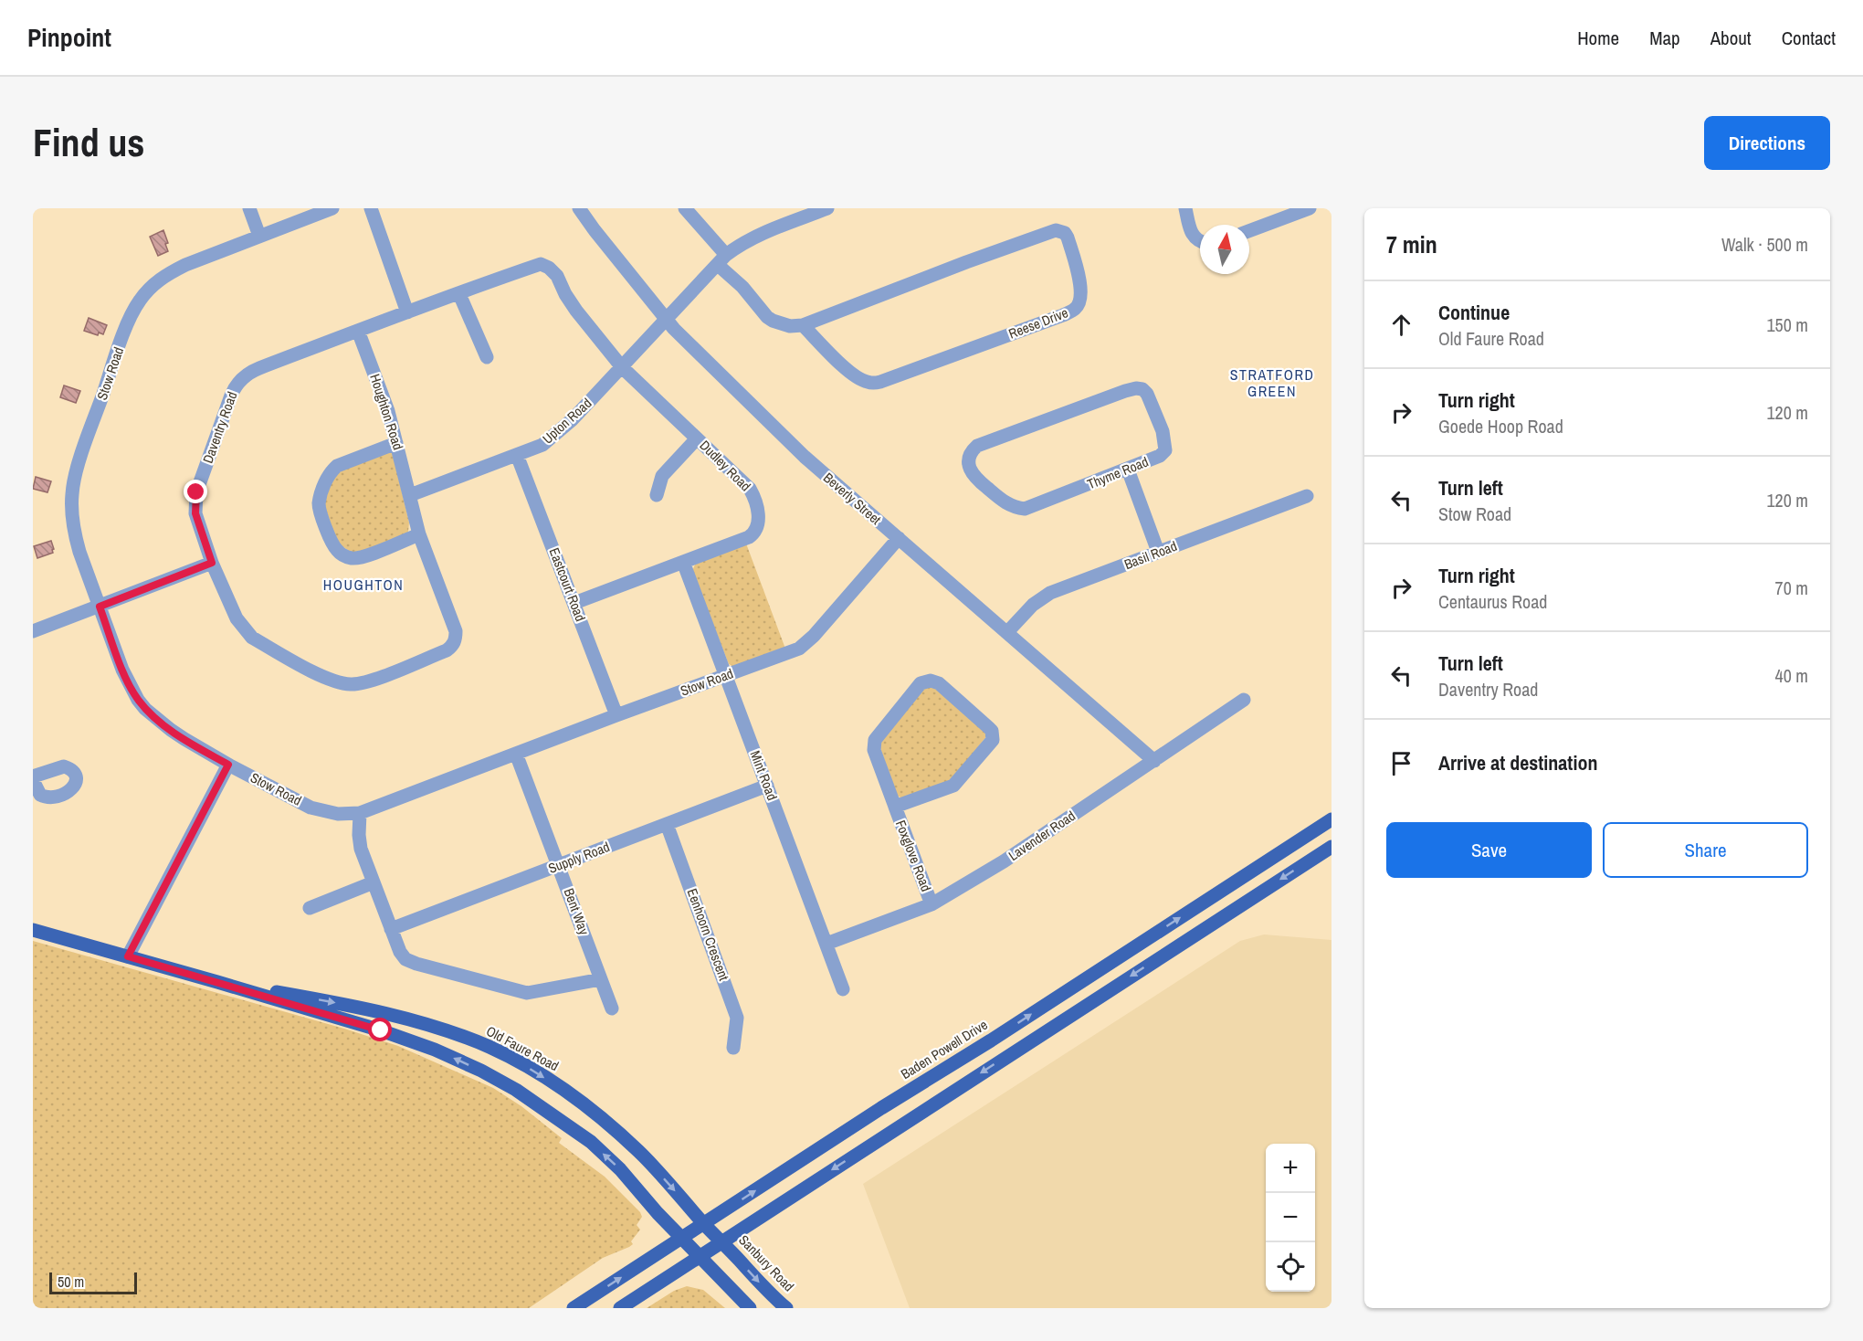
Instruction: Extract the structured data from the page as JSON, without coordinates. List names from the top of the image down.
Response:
{
  "streets": {
    "main road": ["Old Faure Road", "Baden Powell Drive", "Sanbury Road"],
    "street": [
      "Reese Drive",
      "Stow Road",
      "Houghton Road",
      "Upton Road",
      "Daventry Road",
      "Dudley Road",
      "Thyme Road",
      "Beverly Street",
      "Basil Road",
      "Eastcourt Road",
      "Mint Road",
      "Lavender Road",
      "Foxglove Road",
      "Supply Road",
      "Bent Way",
      "Eenhoorn Crescent"
    ]
  },
  "crossings": [
    ["Reese Drive", "Upton Road"],
    ["Stow Road", "Beverly Street"],
    ["Stow Road", "Eastcourt Road"],
    ["Stow Road", "Mint Road"],
    ["Stow Road", "Bent Way"],
    ["Houghton Road", "Upton Road"],
    ["Houghton Road", "Daventry Road"],
    ["Upton Road", "Daventry Road"],
    ["Upton Road", "Dudley Road"],
    ["Upton Road", "Beverly Street"],
    ["Upton Road", "Eastcourt Road"],
    ["Daventry Road", "Dudley Road"],
    ["Dudley Road", "Eastcourt Road"],
    ["Dudley Road", "Mint Road"],
    ["Beverly Street", "Basil Road"],
    ["Beverly Street", "Lavender Road"],
    ["Mint Road", "Lavender Road"],
    ["Mint Road", "Supply Road"],
    ["Lavender Road", "Foxglove Road"],
    ["Supply Road", "Bent Way"],
    ["Supply Road", "Eenhoorn Crescent"],
    ["Old Faure Road", "Baden Powell Drive"],
    ["Old Faure Road", "Sanbury Road"]
  ],
  "districts": ["STRATFORD GREEN", "HOUGHTON"],
  "scale_bar": "50 m",
  "north": "top",
  "page": {
    "header": "Pinpoint",
    "nav": [
      "Home",
      "Map",
      "About",
      "Contact"
    ],
    "buttons": [
      "Directions",
      ["Save", "Share"]
    ],
    "title": "Find us",
    "heading": ["7 min", "Walk · 500 m"],
    "list": [
      ["Continue", "Old Faure Road", "150 m"],
      ["Turn right", "Goede Hoop Road", "120 m"],
      ["Turn left", "Stow Road", "120 m"],
      ["Turn right", "Centaurus Road", "70 m"],
      ["Turn left", "Daventry Road", "40 m"],
      "Arrive at destination"
    ],
    "map_buttons": ["+", "−"],
    "scale": "50 m"
  }
}
